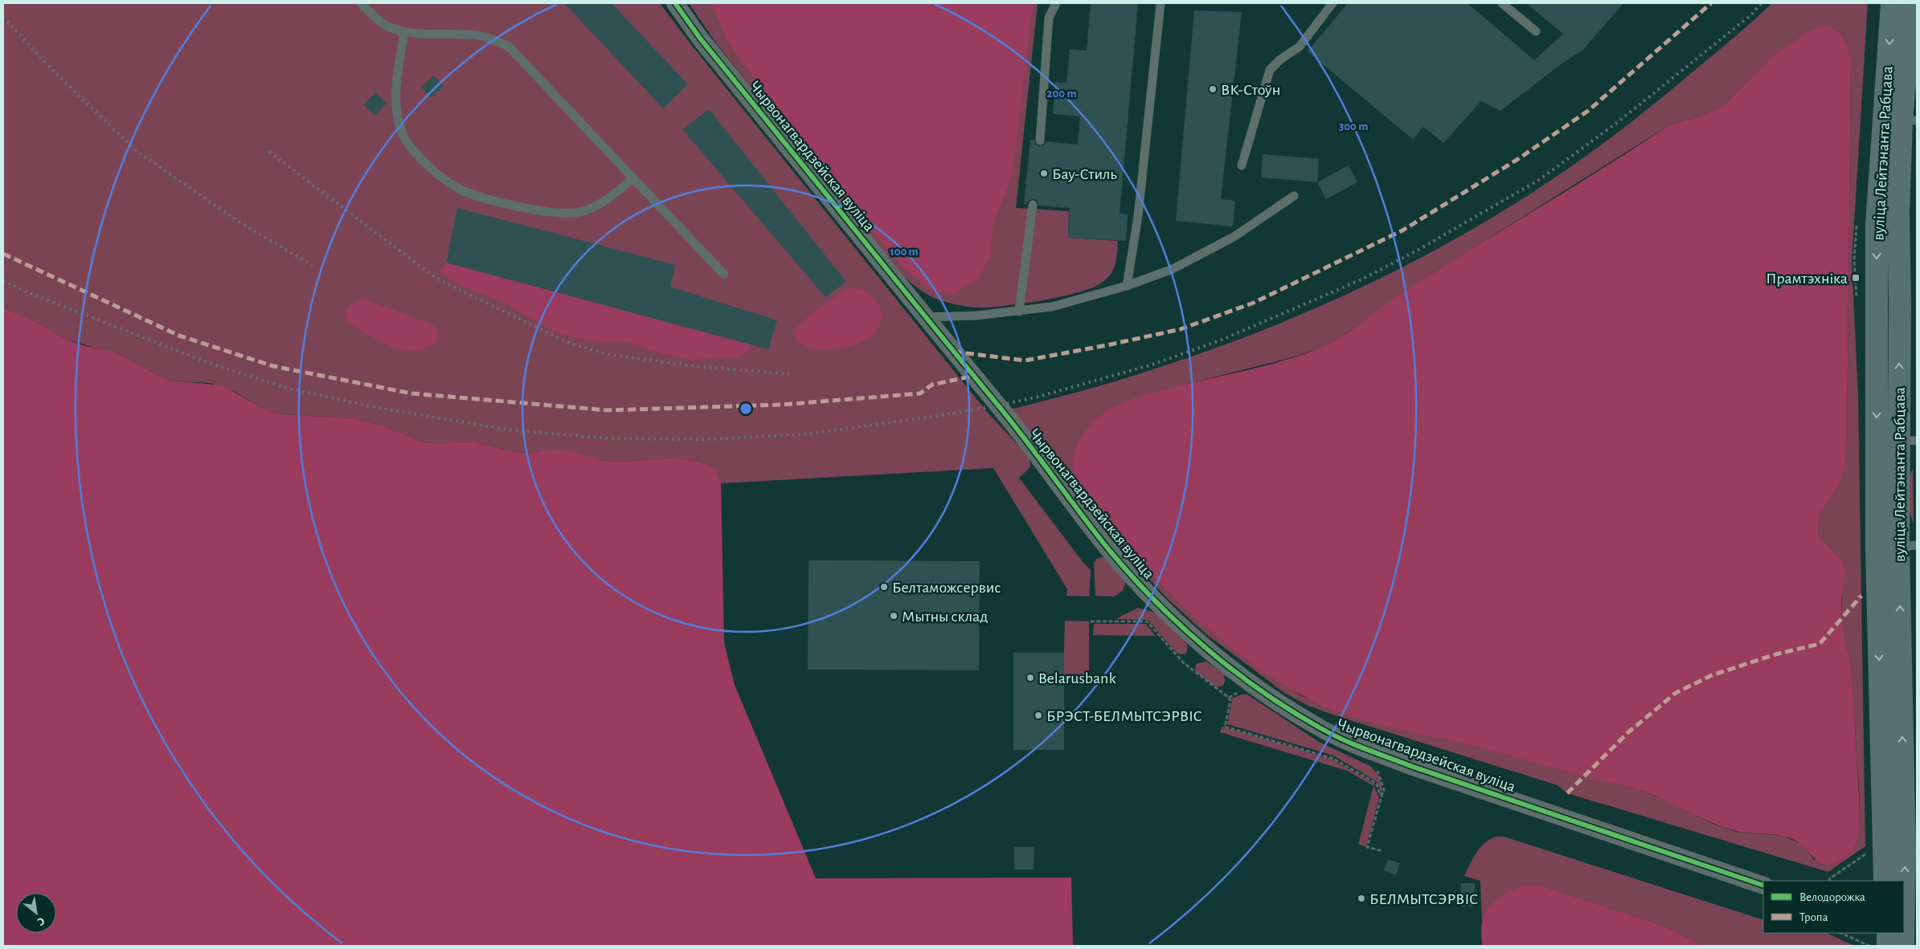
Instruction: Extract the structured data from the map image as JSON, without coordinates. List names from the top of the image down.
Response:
{
  "streets": {
    "highway": ["вуліца Лейтэнанта Рабцава"],
    "street": ["Чырвонагвардзейская вуліца"]
  },
  "places": {
    "other": [
      "ВК-Стоўн",
      "Бау-Стиль",
      "Белтаможсервис",
      "Мытны склад",
      "Belarusbank",
      "БРЭСТ-БЕЛМЫТСЭРВІС",
      "БЕЛМЫТСЭРВІС"
    ],
    "transit": ["Прамтэхніка"]
  },
  "legend": ["Велодорожка", "Тропа"],
  "north": "bottom right",
  "rings": ["200 m", "300 m", "100 m"]
}
